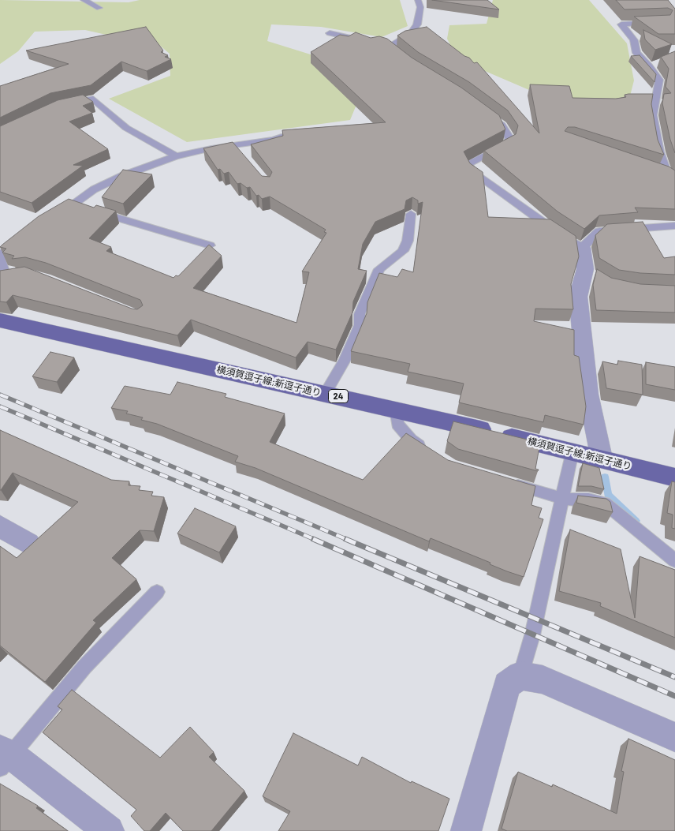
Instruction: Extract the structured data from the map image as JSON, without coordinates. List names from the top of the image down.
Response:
{
  "streets": {
    "main road": ["横須賀逗子線;新逗子通り", "24"]
  }
}
